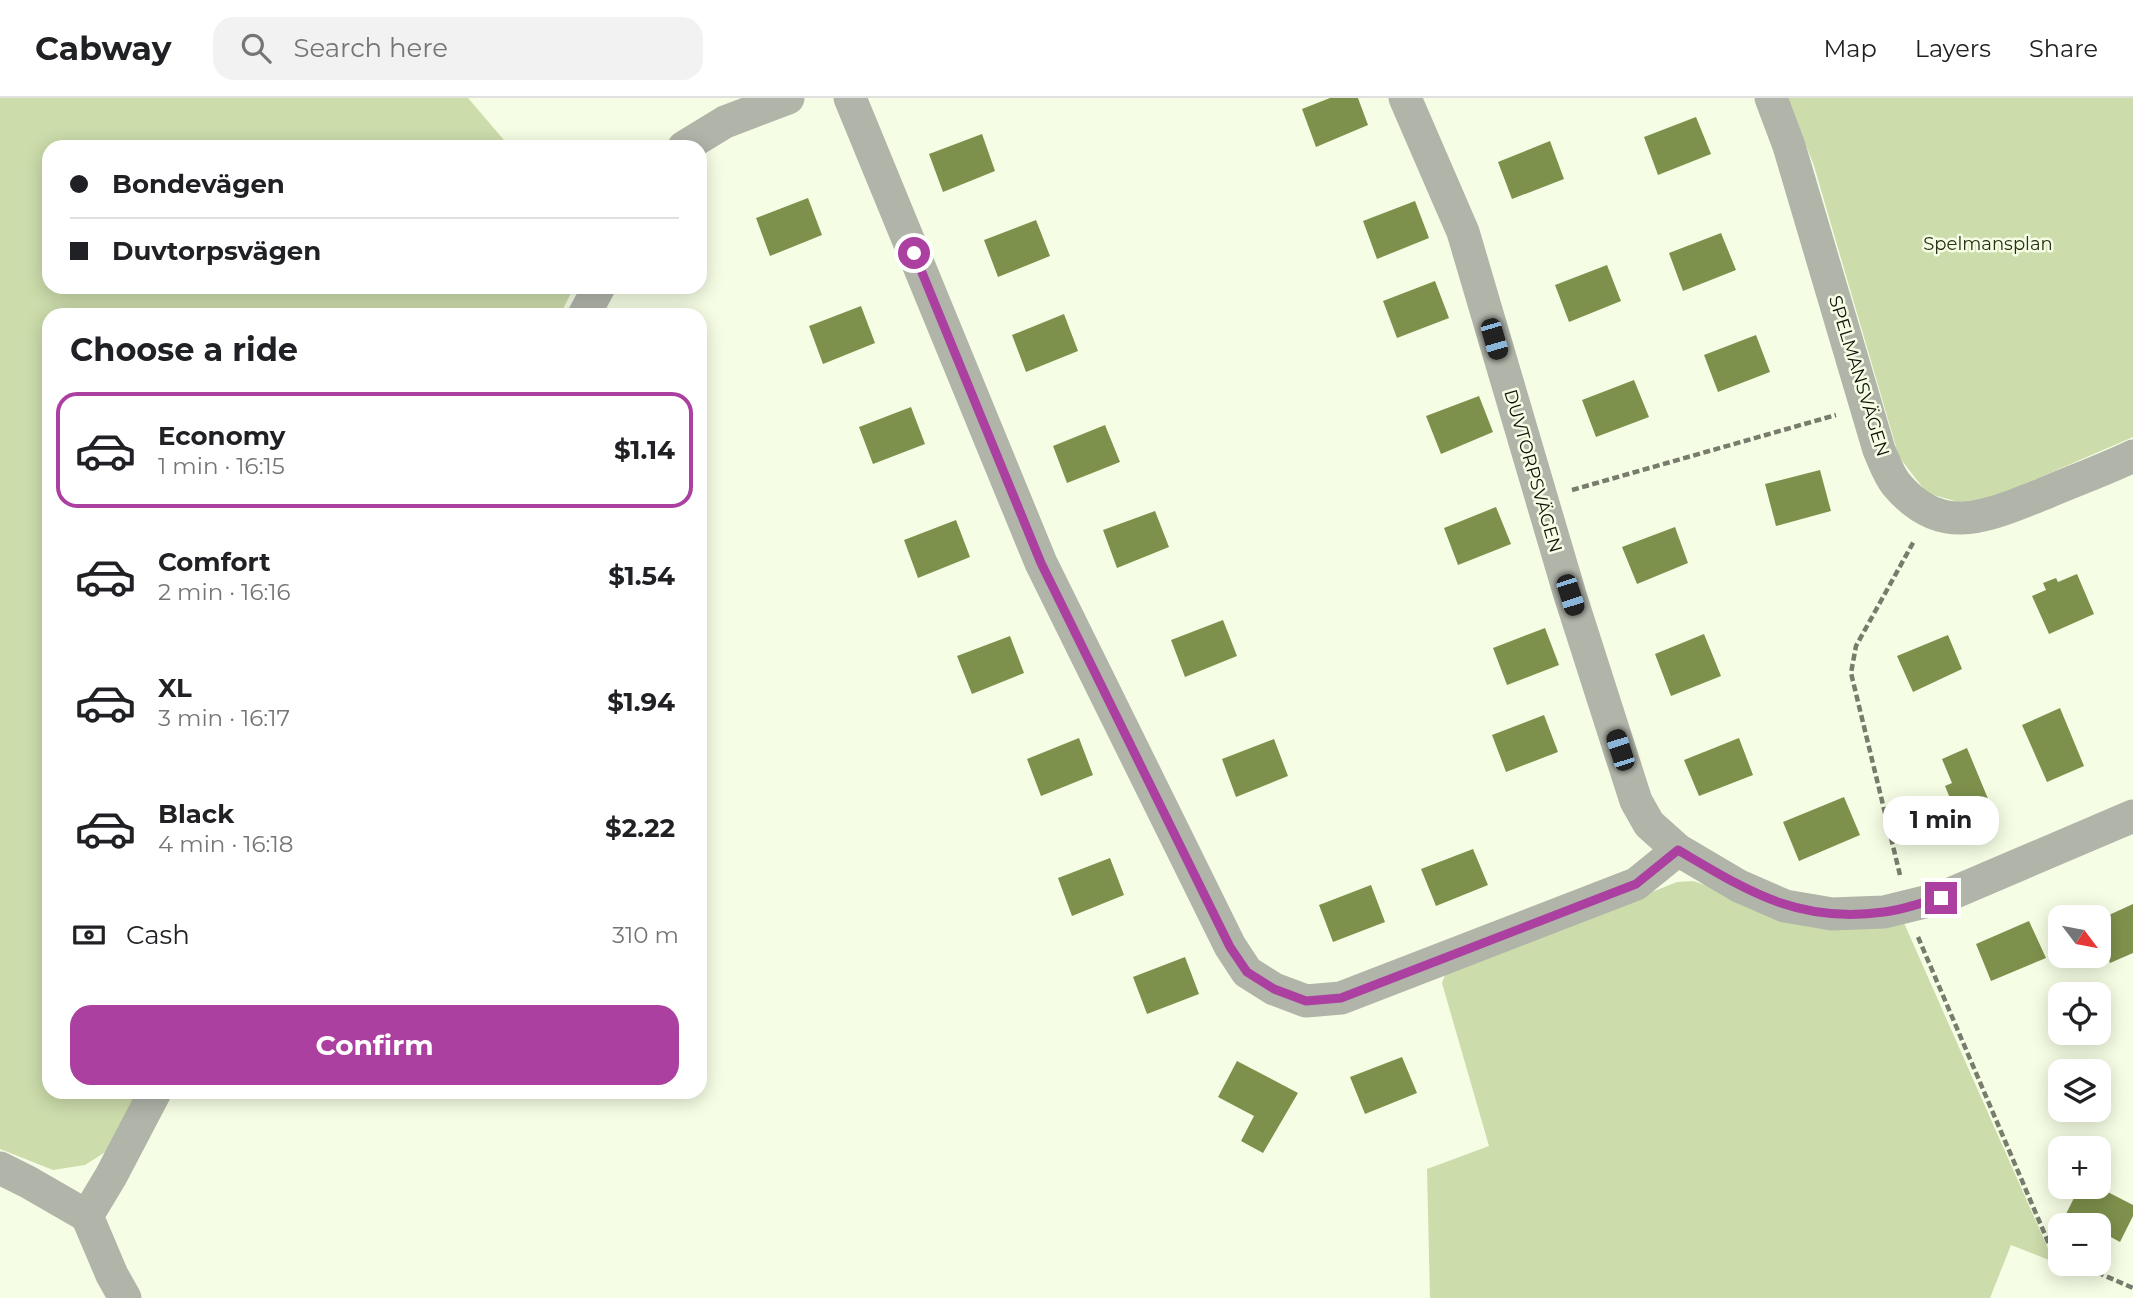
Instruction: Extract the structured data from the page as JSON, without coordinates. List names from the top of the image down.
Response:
{
  "streets": {
    "street": ["SPELMANSVÄGEN", "DUVTORPSVÄGEN"]
  },
  "parks": ["Spelmansplan"],
  "north": "bottom right",
  "page": {
    "header": "Cabway",
    "search": "Search here",
    "nav": ["Map", "Layers", "Share"],
    "banner": ["Bondevägen", "Duvtorpsvägen"],
    "heading": "Choose a ride",
    "list": [
      {
        "name": "Economy",
        "note": "1 min · 16:15",
        "value": "$1.14"
      },
      {
        "name": "Comfort",
        "note": "2 min · 16:16",
        "value": "$1.54"
      },
      {
        "name": "XL",
        "note": "3 min · 16:17",
        "value": "$1.94"
      },
      {
        "name": "Black",
        "note": "4 min · 16:18",
        "value": "$2.22"
      }
    ],
    "bubble": "1 min",
    "pay": ["Cash", "310 m"],
    "map_buttons": ["+", "−"],
    "buttons": "Confirm"
  }
}
